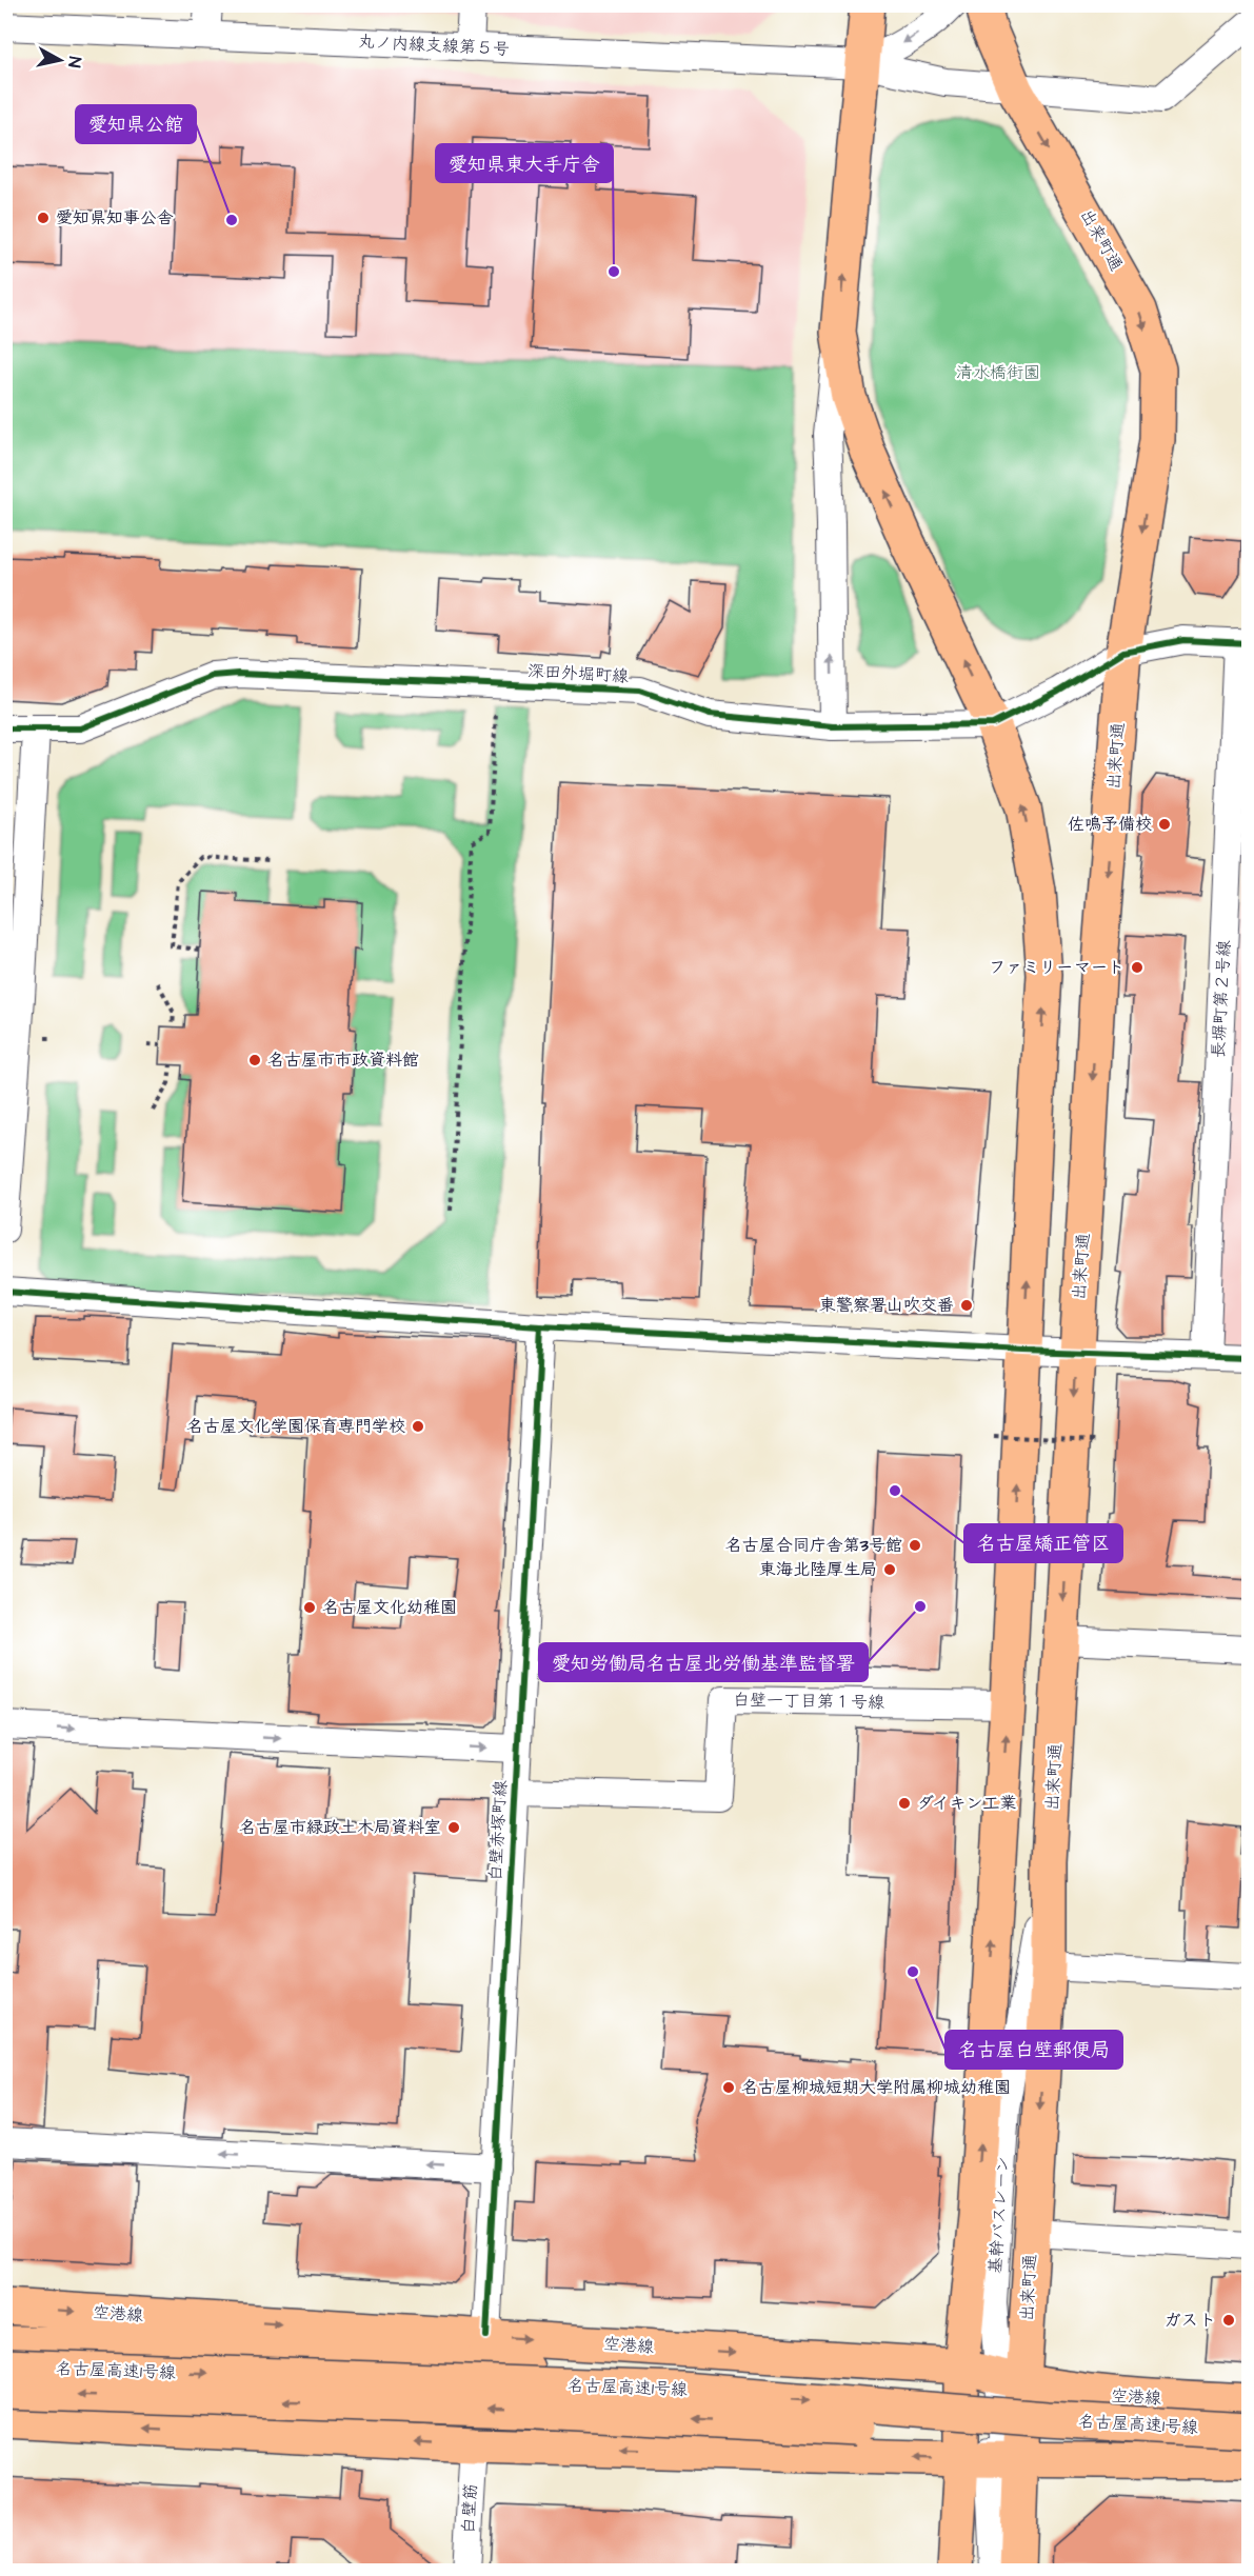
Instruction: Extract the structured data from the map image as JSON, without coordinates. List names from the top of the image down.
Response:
{
  "streets": {
    "main road": ["出来町通", "空港線", "名古屋高速1号線"],
    "street": [
      "丸ノ内線支線第５号",
      "深田外堀町線",
      "長塀町第２号線",
      "白壁一丁目第１号線",
      "白壁赤塚町線",
      "基幹バスレーン",
      "白壁筋"
    ]
  },
  "crossings": [
    ["丸ノ内線支線第５号", "出来町通"],
    ["出来町通", "深田外堀町線"],
    ["出来町通", "白壁一丁目第１号線"],
    ["出来町通", "基幹バスレーン"],
    ["出来町通", "空港線"],
    ["深田外堀町線", "長塀町第２号線"],
    ["白壁一丁目第１号線", "白壁赤塚町線"],
    ["白壁赤塚町線", "空港線"],
    ["基幹バスレーン", "空港線"]
  ],
  "parks": ["清水橋街園"],
  "places": [
    "愛知県知事公舎",
    "愛知県公館",
    "愛知県東大手庁舎",
    "佐鳴予備校",
    "ファミリーマート",
    "名古屋市市政資料館",
    "東警察署山吹交番",
    "名古屋文化学園保育専門学校",
    "名古屋矯正管区",
    "名古屋合同庁舎第3号館",
    "東海北陸厚生局",
    "愛知労働局名古屋北労働基準監督署",
    "名古屋文化幼稚園",
    "ダイキン工業",
    "名古屋市緑政土木局資料室",
    "名古屋白壁郵便局",
    "名古屋柳城短期大学附属柳城幼稚園",
    "ガスト"
  ],
  "north": "right"
}
